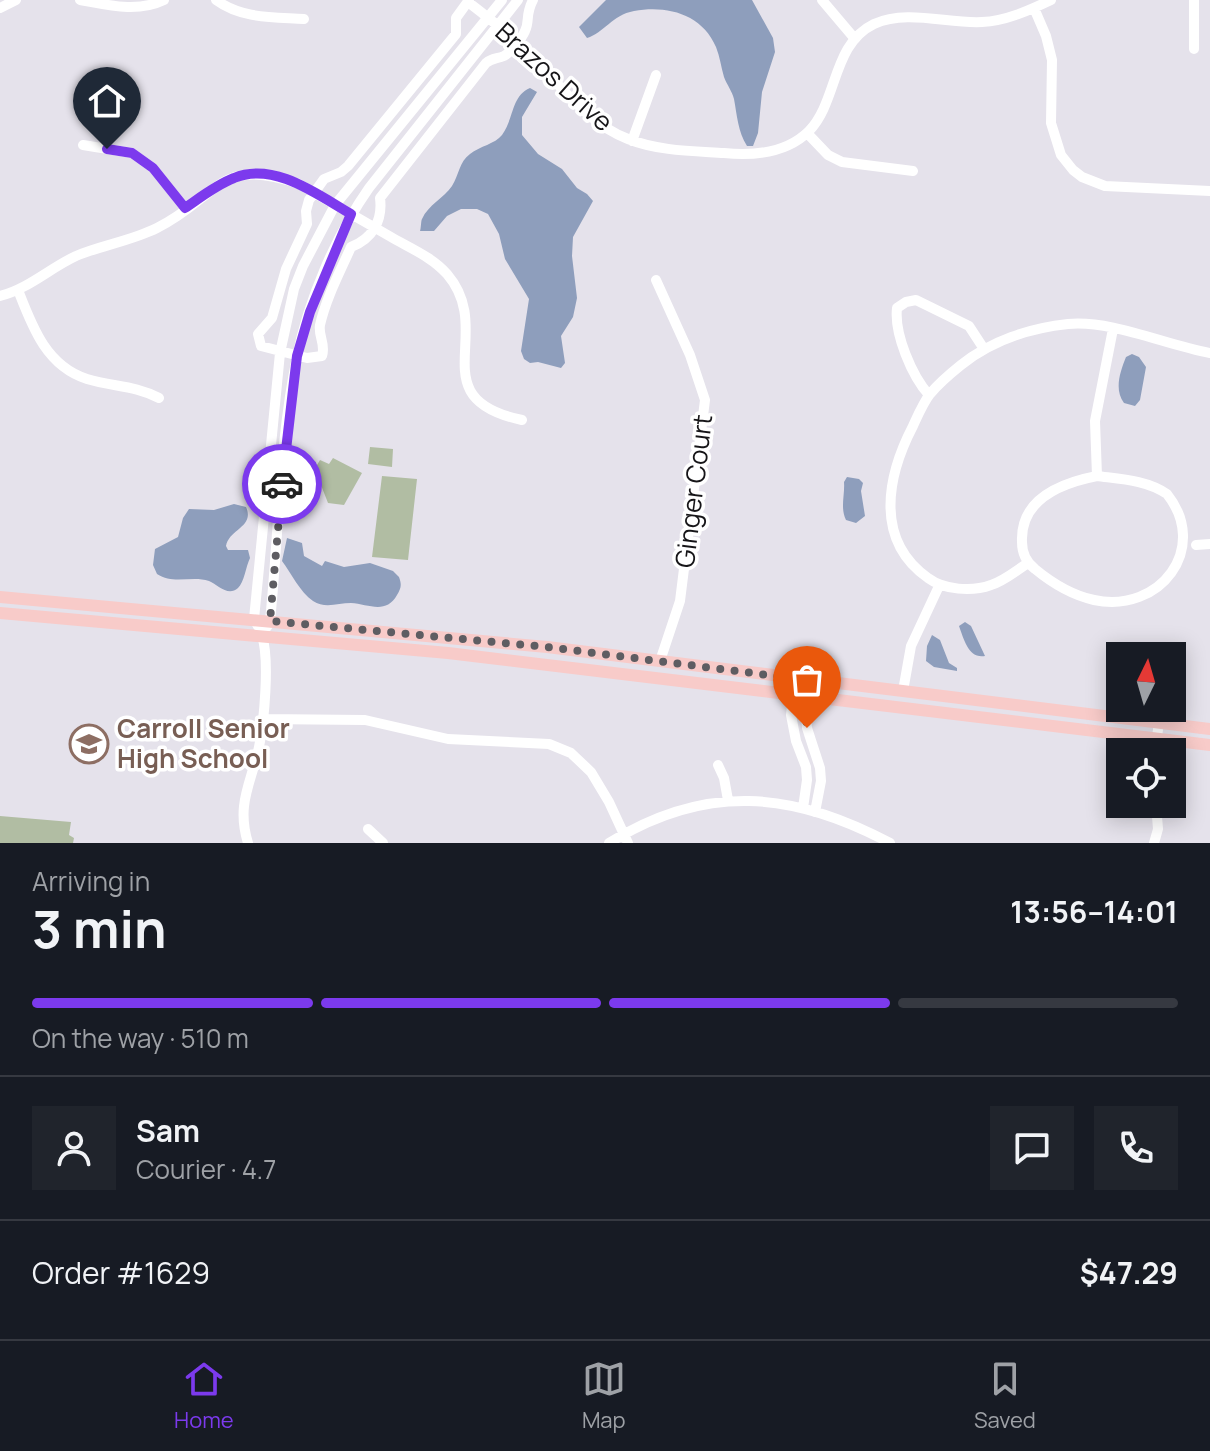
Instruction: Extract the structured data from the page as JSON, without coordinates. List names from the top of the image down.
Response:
{
  "streets": {
    "street": ["Brazos Drive", "Ginger Court"]
  },
  "places": {
    "school or university": ["Carroll Senior High School"]
  },
  "north": "top",
  "page": {
    "heading": ["3 min", "Arriving in", "13:56–14:01"],
    "panel": [
      "Sam",
      "Courier · 4.7",
      "Order #1629",
      "$47.29"
    ],
    "bar": "On the way · 510 m",
    "tabs": ["Home", "Map", "Saved"]
  }
}
